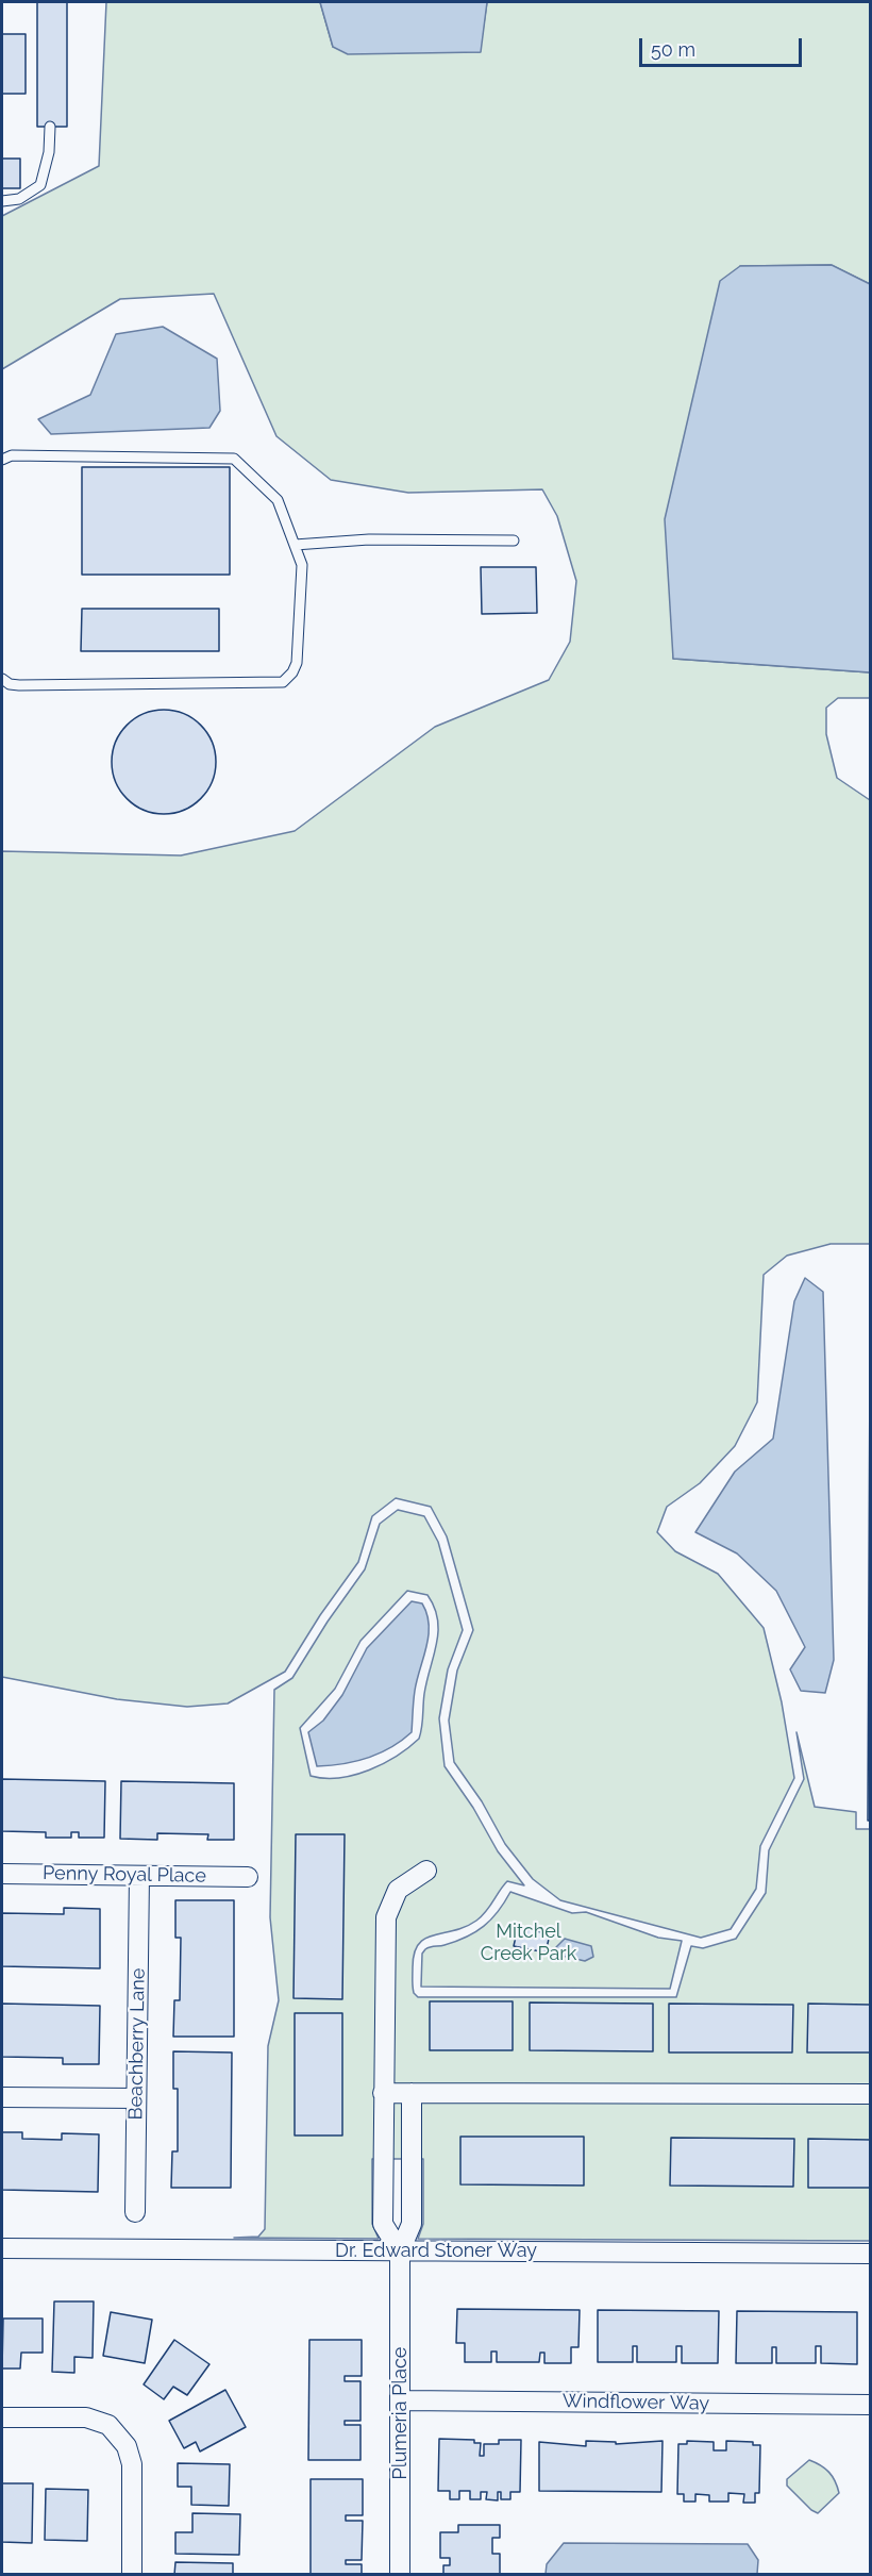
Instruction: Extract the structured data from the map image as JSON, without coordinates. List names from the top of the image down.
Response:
{
  "streets": {
    "street": [
      "Penny Royal Place",
      "Beachberry Lane",
      "Dr. Edward Stoner Way",
      "Windflower Way",
      "Plumeria Place"
    ]
  },
  "crossings": [
    ["Penny Royal Place", "Beachberry Lane"],
    ["Dr. Edward Stoner Way", "Plumeria Place"],
    ["Windflower Way", "Plumeria Place"]
  ],
  "parks": ["Mitchel Creek Park"],
  "scale_bar": "50 m"
}
